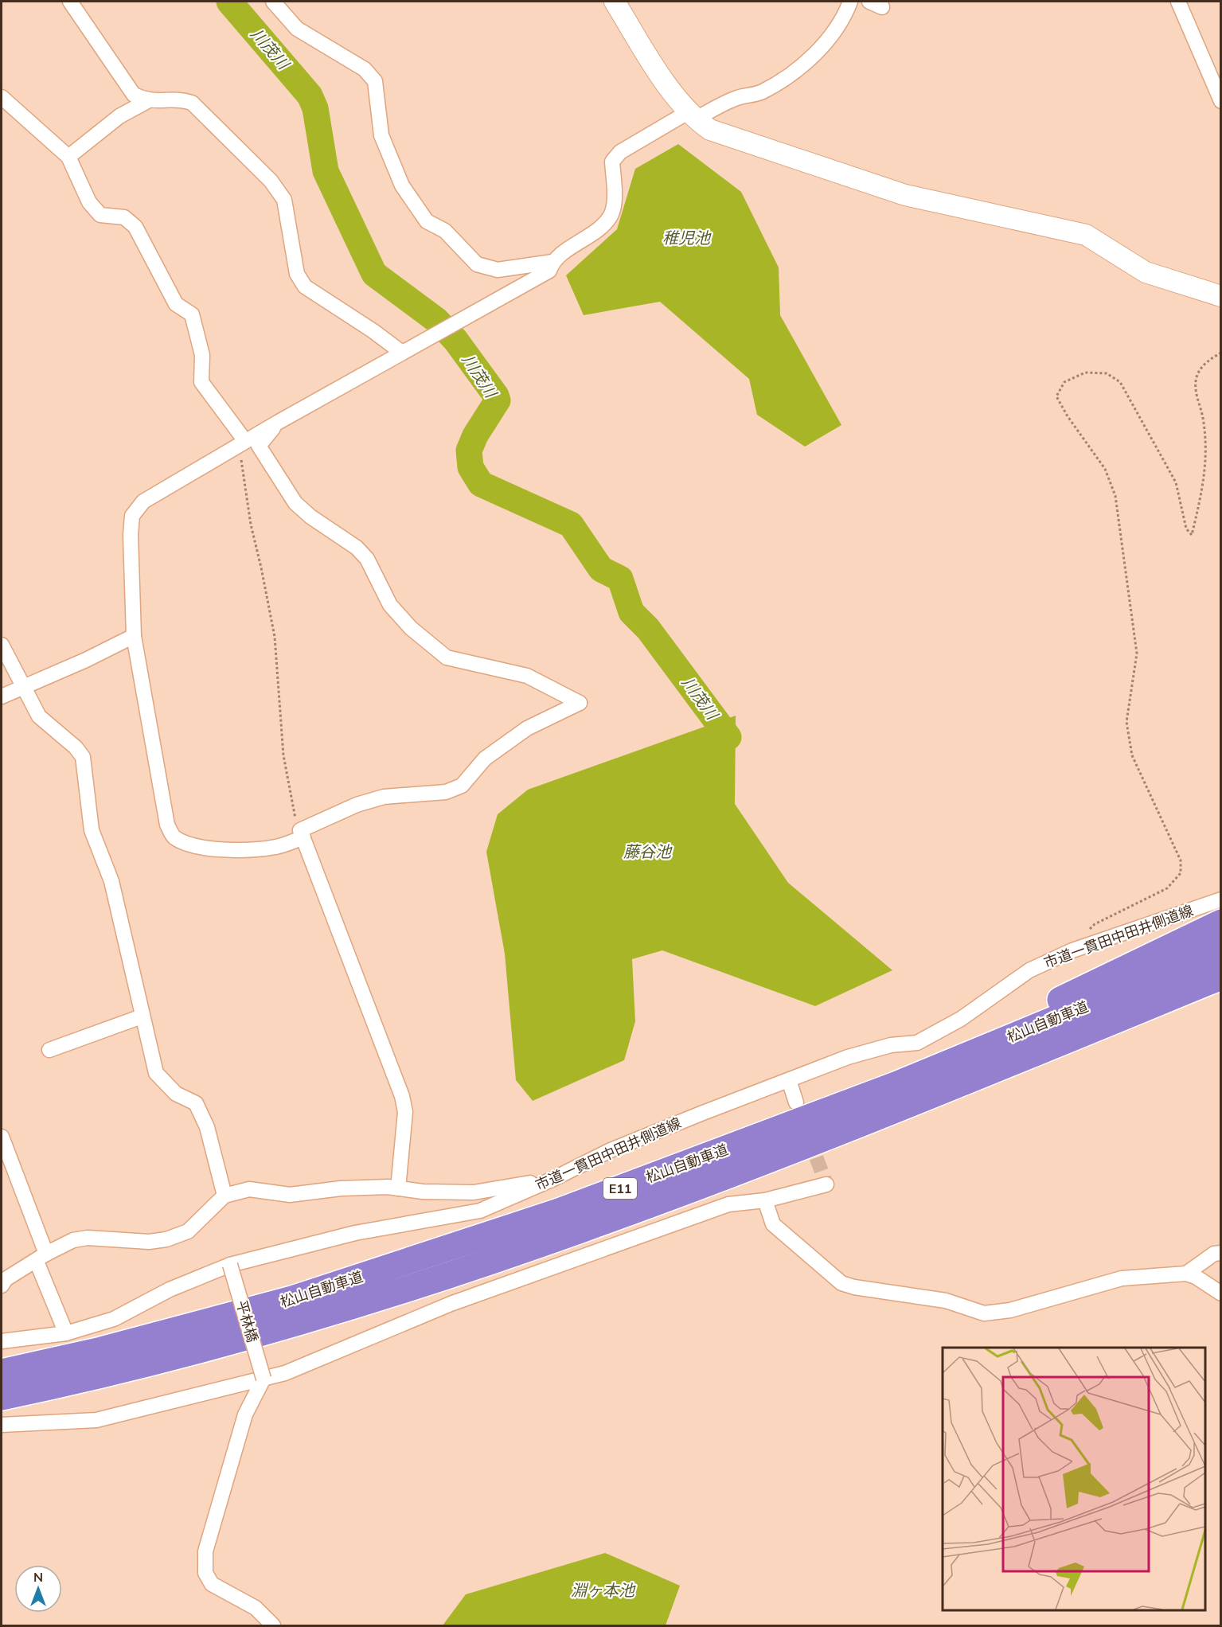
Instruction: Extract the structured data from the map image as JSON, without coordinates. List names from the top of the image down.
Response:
{
  "streets": {
    "highway": ["松山自動車道", "E11"],
    "street": ["市道一貫田中田井側道線", "平林橋"]
  },
  "crossings": [
    ["市道一貫田中田井側道線", "平林橋"]
  ],
  "water": [
    "川茂川",
    "稚児池",
    "藤谷池",
    "淵ヶ本池"
  ],
  "north": "top"
}
